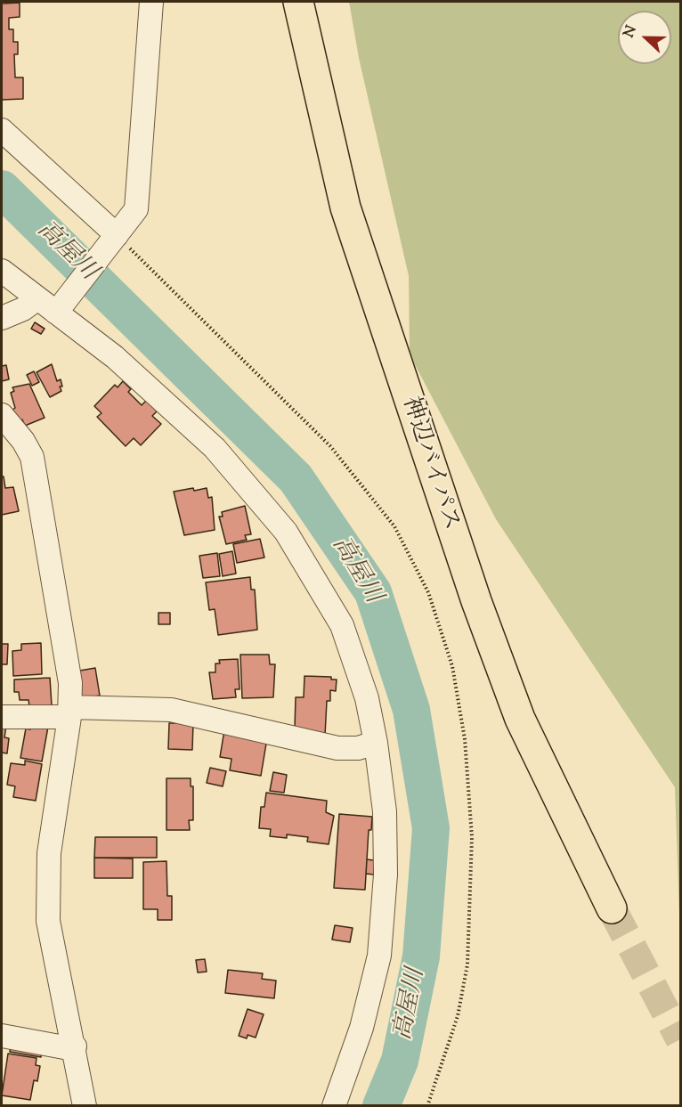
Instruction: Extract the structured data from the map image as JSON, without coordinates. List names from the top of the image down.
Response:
{
  "streets": {
    "highway": ["神辺バイパス"]
  },
  "water": ["高屋川"],
  "north": "left"
}
